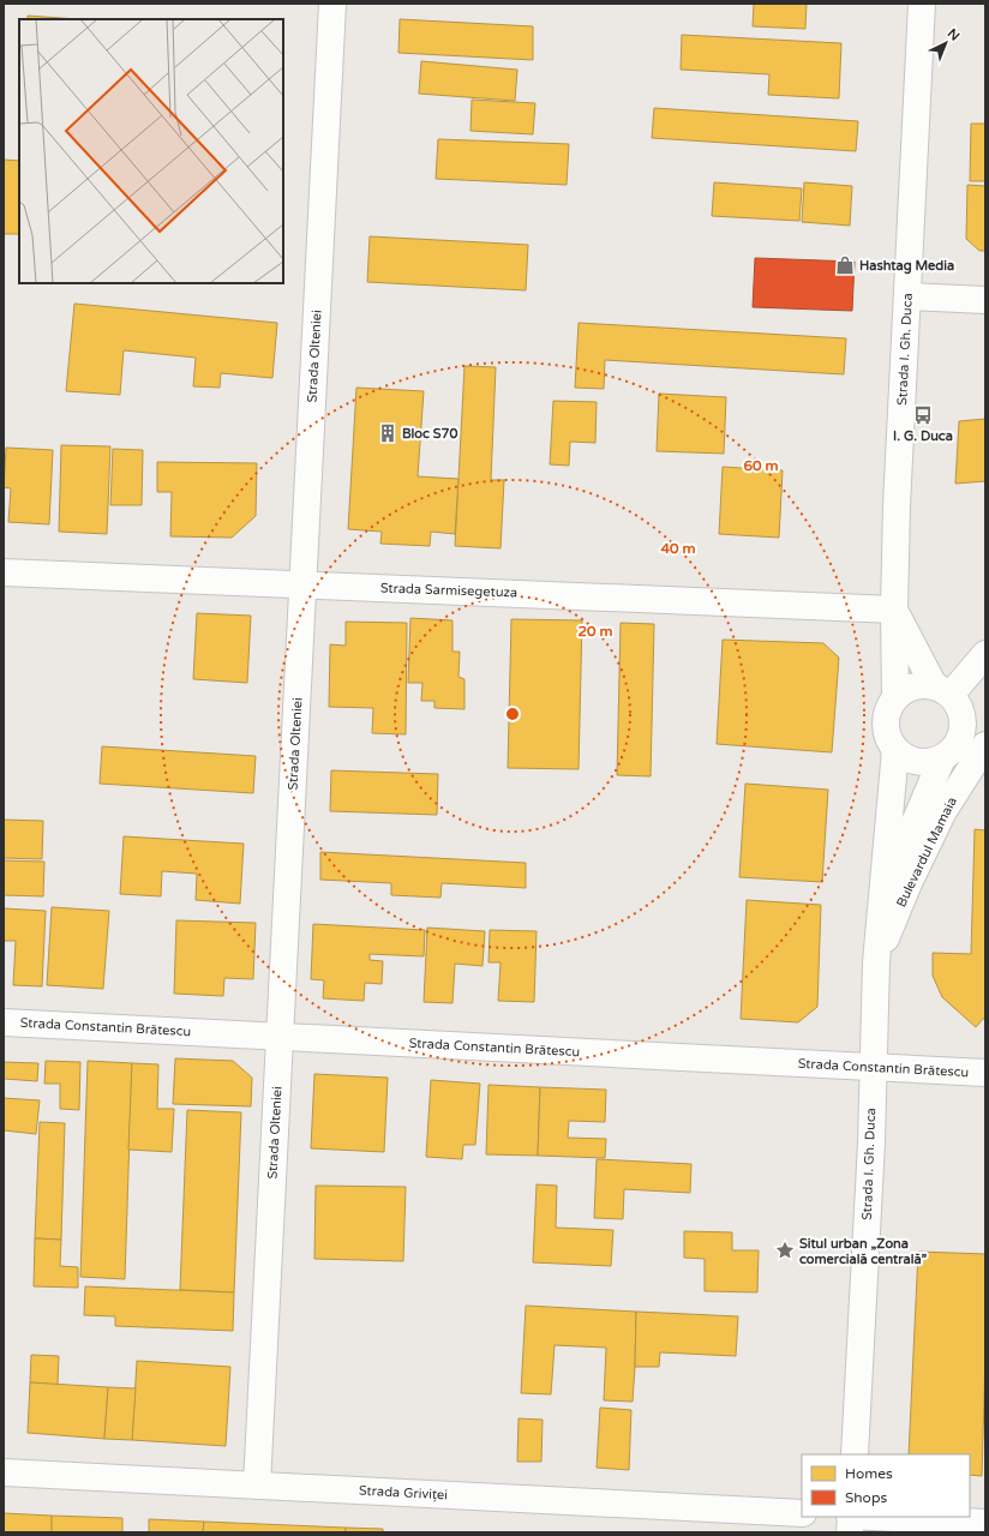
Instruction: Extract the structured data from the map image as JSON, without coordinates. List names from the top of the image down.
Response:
{
  "streets": {
    "street": [
      "Strada I. Gh. Duca",
      "Strada Olteniei",
      "Strada Sarmisegetuza",
      "Bulevardul Mamaia",
      "Strada Constantin Brătescu",
      "Strada Griviței"
    ]
  },
  "crossings": [
    ["Strada I. Gh. Duca", "Strada Sarmisegetuza"],
    ["Strada I. Gh. Duca", "Bulevardul Mamaia"],
    ["Strada I. Gh. Duca", "Strada Constantin Brătescu"],
    ["Strada Olteniei", "Strada Sarmisegetuza"],
    ["Strada Olteniei", "Strada Constantin Brătescu"],
    ["Strada Olteniei", "Strada Griviței"]
  ],
  "places": {
    "shop": ["Hashtag Media"],
    "bus stop": ["I. G. Duca"],
    "building": ["Bloc S70"],
    "place": ["Situl urban „Zona comercială centrală”"]
  },
  "legend": ["Homes", "Shops"],
  "north": "top right",
  "rings": ["60 m", "40 m", "20 m"]
}
